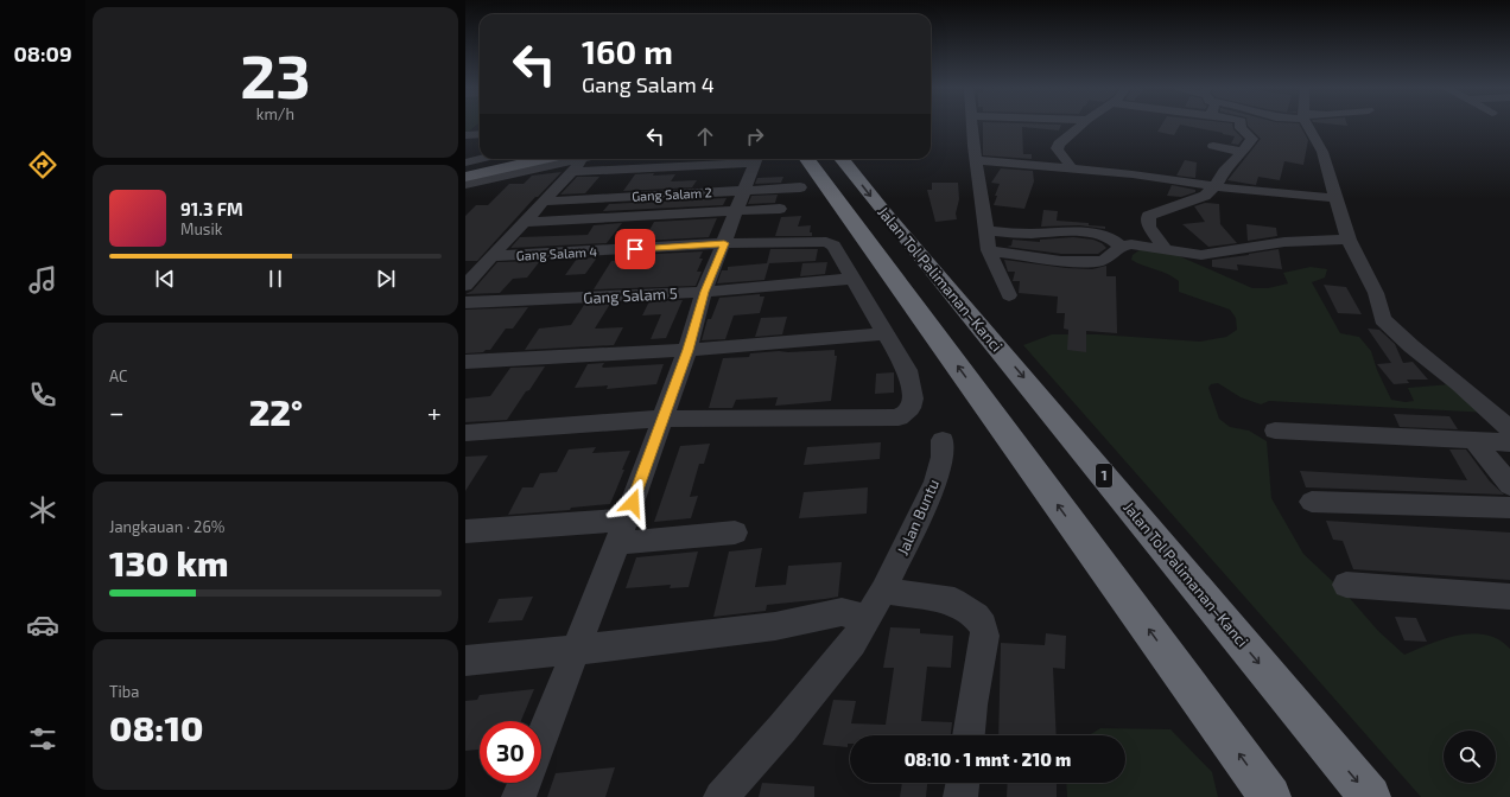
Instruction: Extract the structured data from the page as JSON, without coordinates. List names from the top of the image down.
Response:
{
  "streets": {
    "highway": ["Jalan Tol Palimanan–Kanci", "1"],
    "street": [
      "Gang Salam 2",
      "Gang Salam 4",
      "Gang Salam 5",
      "Jalan Buntu"
    ]
  },
  "crossings": [
    ["Gang Salam 4", "Gang Salam 5"]
  ],
  "page": {
    "tabs": "08:09",
    "tile": [
      ["23", "km/h"],
      "AC",
      ["Jangkauan · 26%", "130 km"],
      ["Tiba", "08:10"]
    ],
    "turn": ["160 m", "Gang Salam 4"],
    "song": ["91.3 FM", "Musik"],
    "heat": ["−", "22°", "+"],
    "limit": "30",
    "trip": "08:10 · 1 mnt · 210 m"
  }
}
